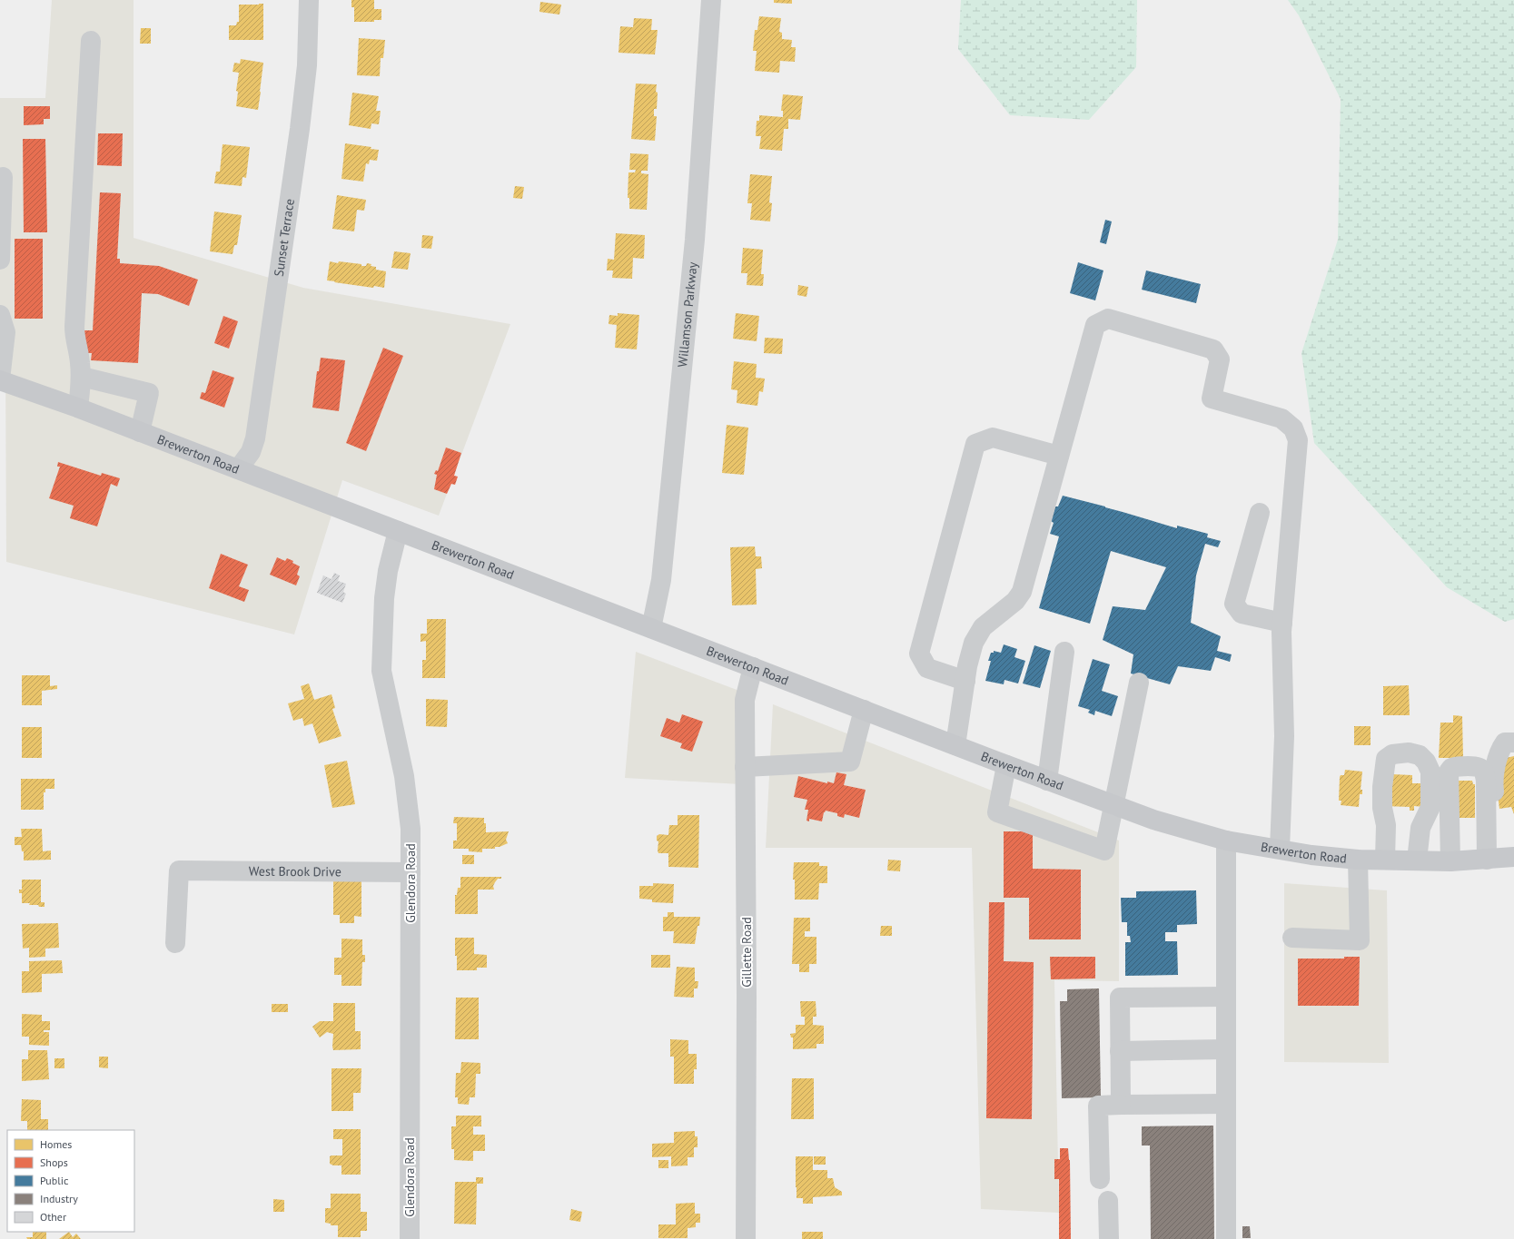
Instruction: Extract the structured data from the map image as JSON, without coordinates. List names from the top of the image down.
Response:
{
  "streets": {
    "main road": ["Brewerton Road"],
    "street": [
      "Sunset Terrace",
      "Willamson Parkway",
      "West Brook Drive",
      "Glendora Road",
      "Gillette Road"
    ]
  },
  "crossings": [
    ["Sunset Terrace", "Brewerton Road"],
    ["Willamson Parkway", "Brewerton Road"],
    ["Brewerton Road", "Glendora Road"],
    ["Brewerton Road", "Gillette Road"],
    ["West Brook Drive", "Glendora Road"]
  ],
  "legend": [
    "Homes",
    "Shops",
    "Public",
    "Industry",
    "Other"
  ]
}
